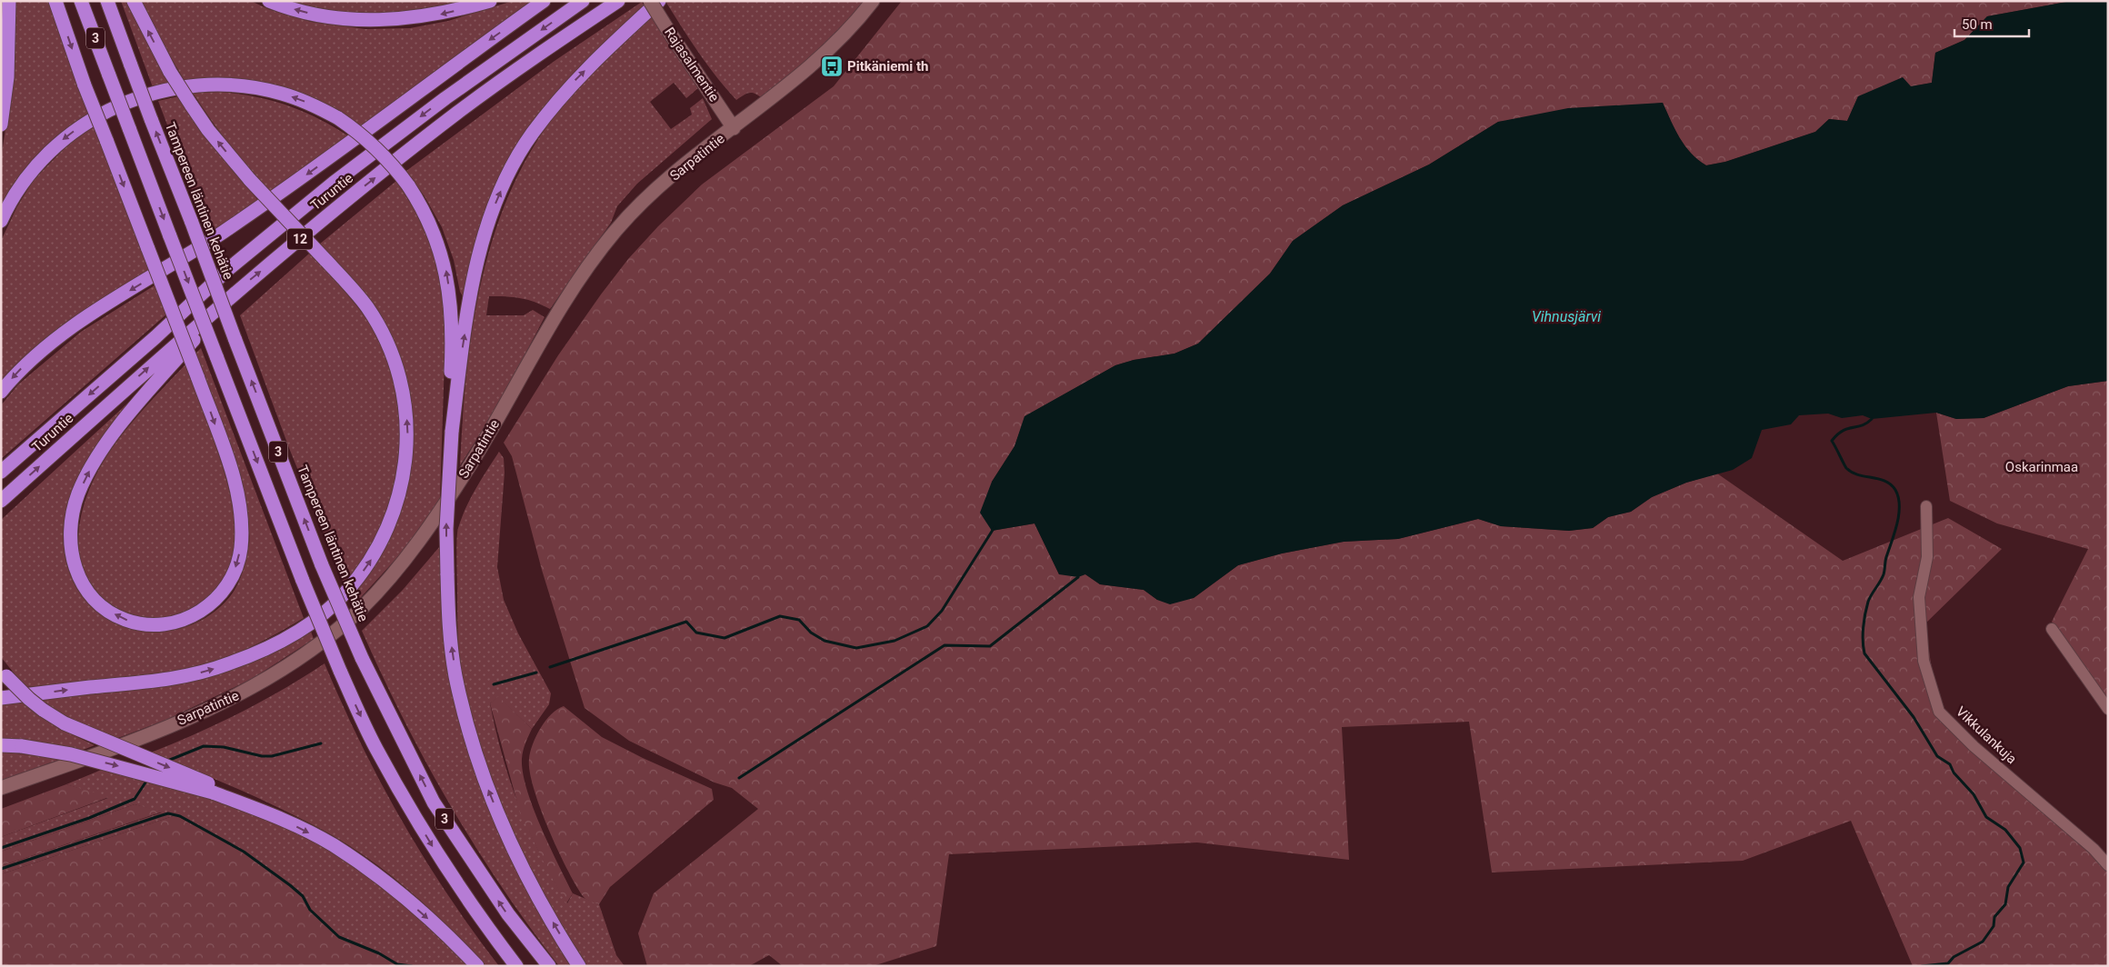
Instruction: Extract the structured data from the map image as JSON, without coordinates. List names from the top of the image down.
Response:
{
  "streets": {
    "highway": [
      "3",
      "Turuntie",
      "Tampereen läntinen kehätie",
      "12"
    ],
    "main road": ["Rajasalmentie", "Sarpatintie"],
    "street": ["Vikkulankuja"]
  },
  "crossings": [
    ["Rajasalmentie", "Sarpatintie"]
  ],
  "water": ["Vihnusjärvi"],
  "parks": ["Oskarinmaa"],
  "places": {
    "bus stop": ["Pitkäniemi th"]
  },
  "scale_bar": "50 m"
}
